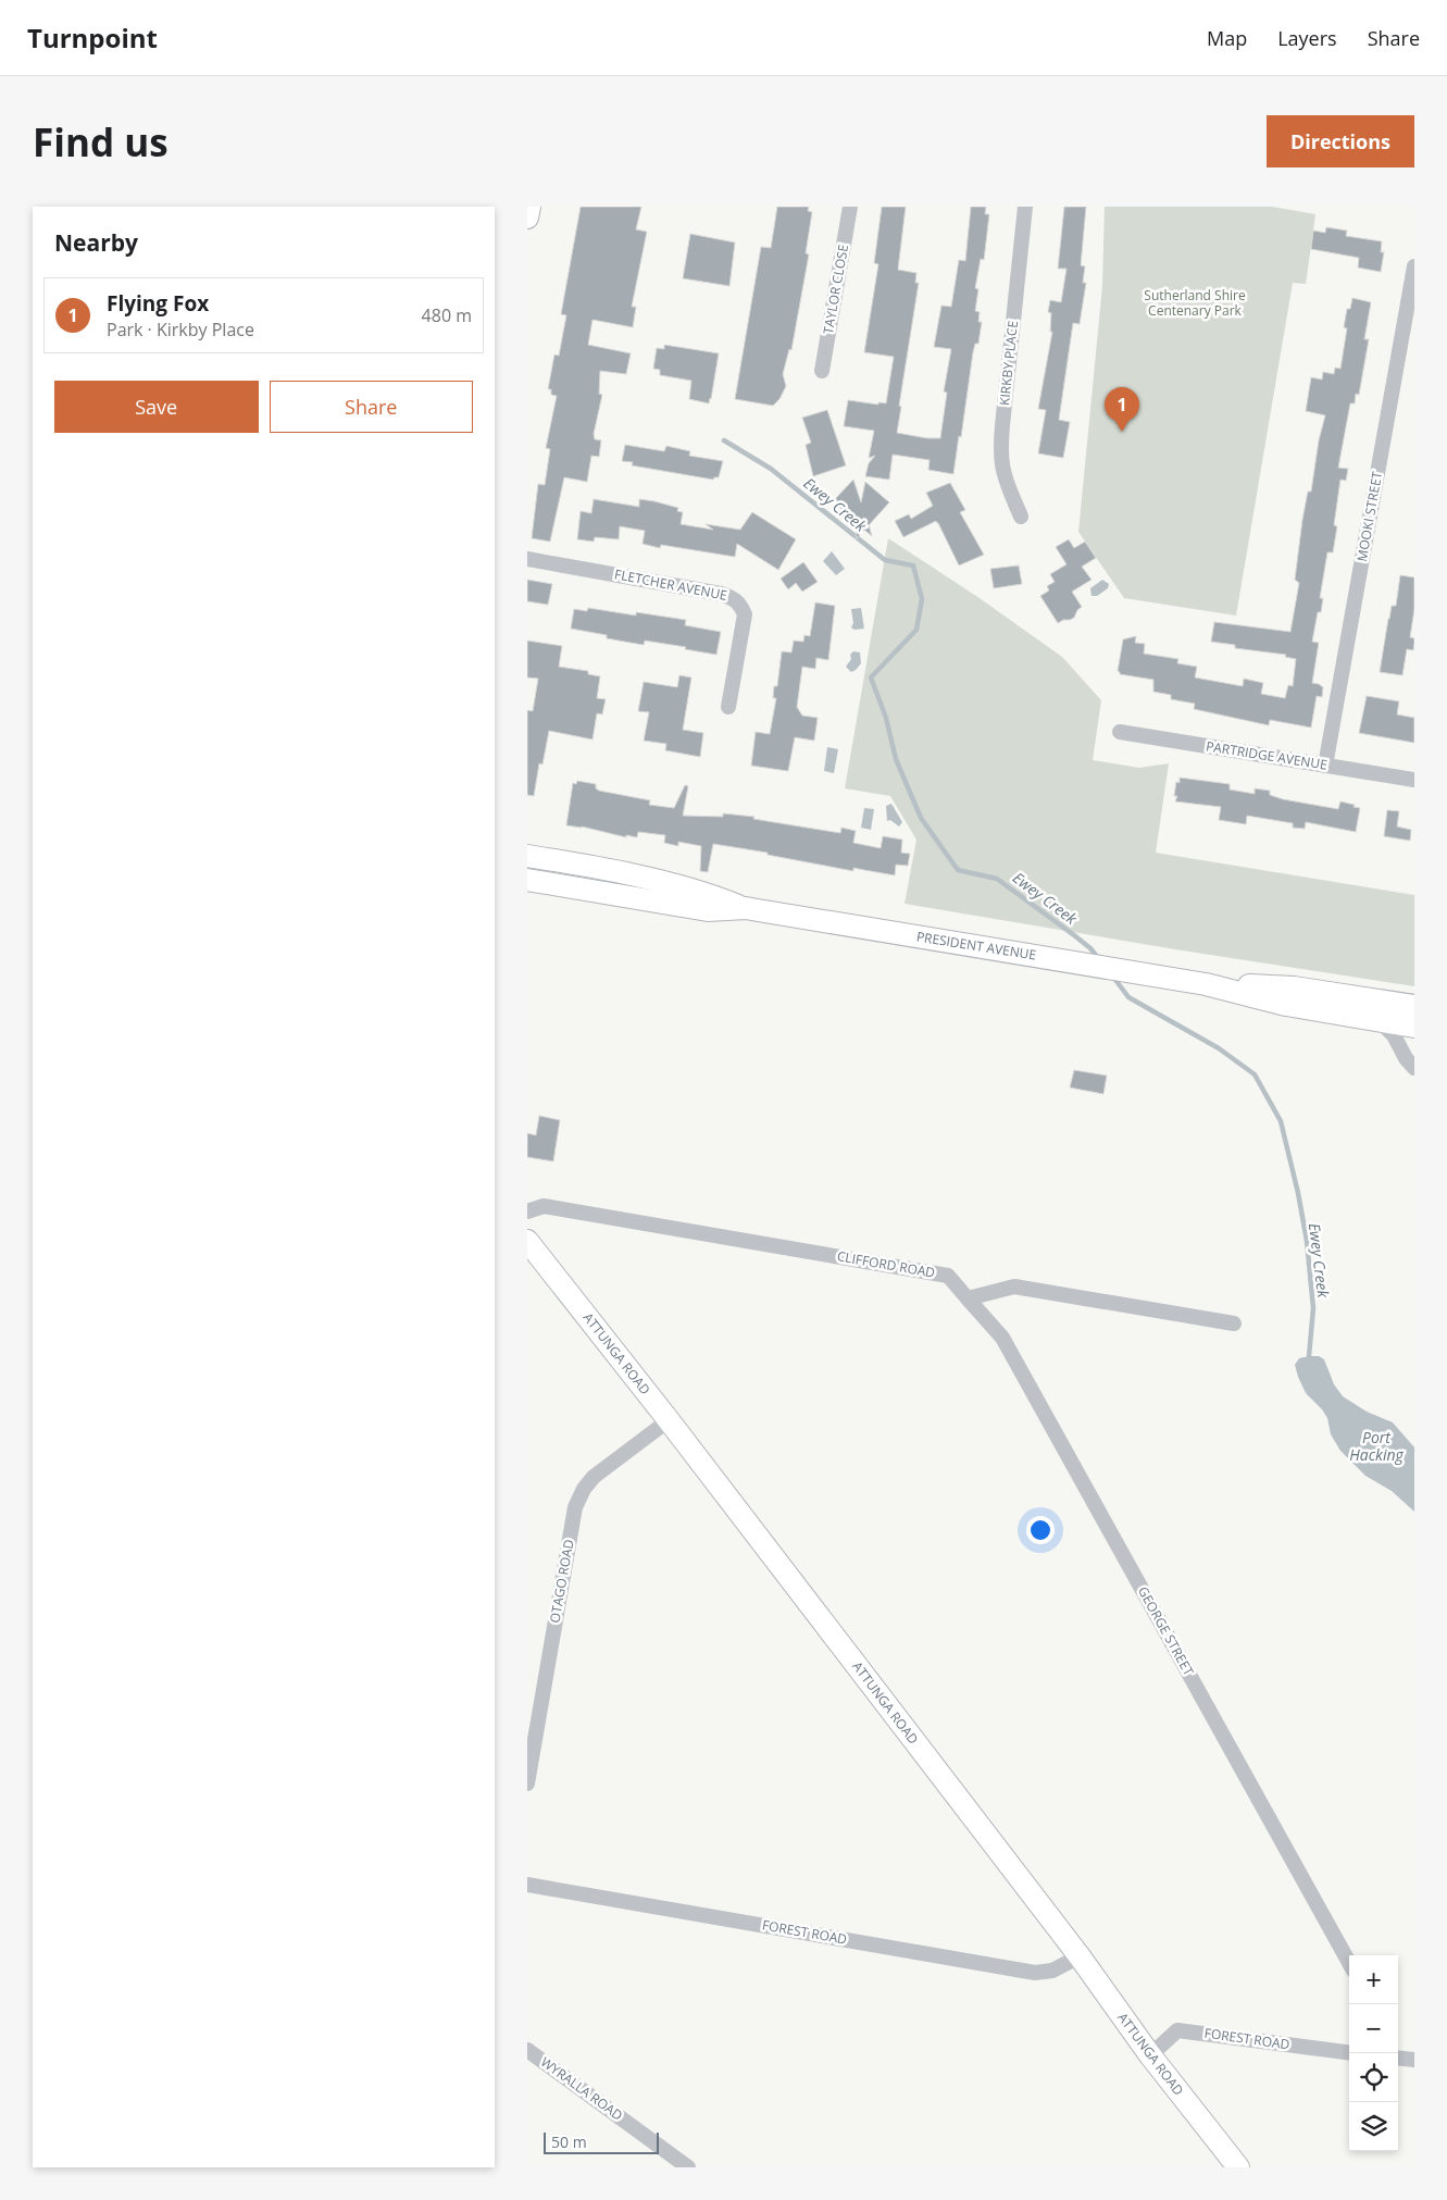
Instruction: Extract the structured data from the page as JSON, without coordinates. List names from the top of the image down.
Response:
{
  "streets": {
    "main road": ["PRESIDENT AVENUE", "ATTUNGA ROAD"],
    "street": [
      "TAYLOR CLOSE",
      "KIRKBY PLACE",
      "MOOKI STREET",
      "FLETCHER AVENUE",
      "PARTRIDGE AVENUE",
      "CLIFFORD ROAD",
      "OTAGO ROAD",
      "GEORGE STREET",
      "FOREST ROAD",
      "WYRALLA ROAD"
    ]
  },
  "crossings": [
    ["MOOKI STREET", "PARTRIDGE AVENUE"],
    ["CLIFFORD ROAD", "GEORGE STREET"],
    ["ATTUNGA ROAD", "OTAGO ROAD"],
    ["ATTUNGA ROAD", "FOREST ROAD"]
  ],
  "water": ["Ewey Creek", "Port Hacking"],
  "parks": ["Sutherland Shire Centenary Park"],
  "scale_bar": "50 m",
  "page": {
    "header": "Turnpoint",
    "nav": ["Map", "Layers", "Share"],
    "buttons": [
      "Directions",
      ["Save", "Share"]
    ],
    "title": "Find us",
    "heading": "Nearby",
    "list": [
      {
        "mark": "1",
        "name": "Flying Fox",
        "note": "Park · Kirkby Place",
        "value": "480 m"
      }
    ],
    "pins": "1",
    "map_buttons": ["+", "−"],
    "scale": "50 m"
  }
}
